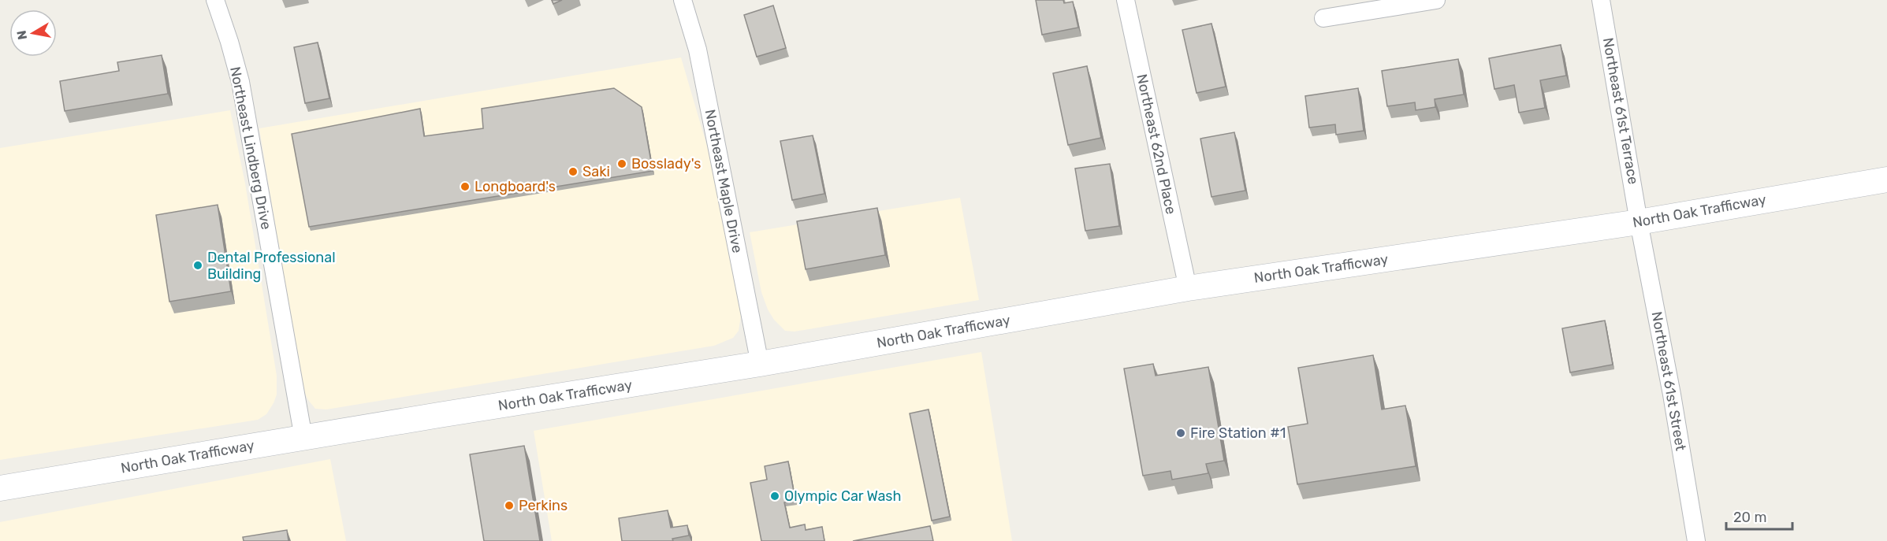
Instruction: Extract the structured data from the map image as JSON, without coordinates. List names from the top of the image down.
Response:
{
  "streets": {
    "main road": ["North Oak Trafficway"],
    "street": [
      "Northeast 61st Terrace",
      "Northeast 62nd Place",
      "Northeast Lindberg Drive",
      "Northeast Maple Drive",
      "Northeast 61st Street"
    ]
  },
  "crossings": [
    ["Northeast 61st Terrace", "North Oak Trafficway"],
    ["Northeast 61st Terrace", "Northeast 61st Street"],
    ["Northeast 62nd Place", "North Oak Trafficway"],
    ["Northeast Lindberg Drive", "North Oak Trafficway"],
    ["Northeast Maple Drive", "North Oak Trafficway"],
    ["North Oak Trafficway", "Northeast 61st Street"]
  ],
  "places": [
    "Bosslady's",
    "Saki",
    "Longboard's",
    "Dental Professional Building",
    "Fire Station #1",
    "Olympic Car Wash",
    "Perkins"
  ],
  "scale_bar": "20 m",
  "north": "left"
}
